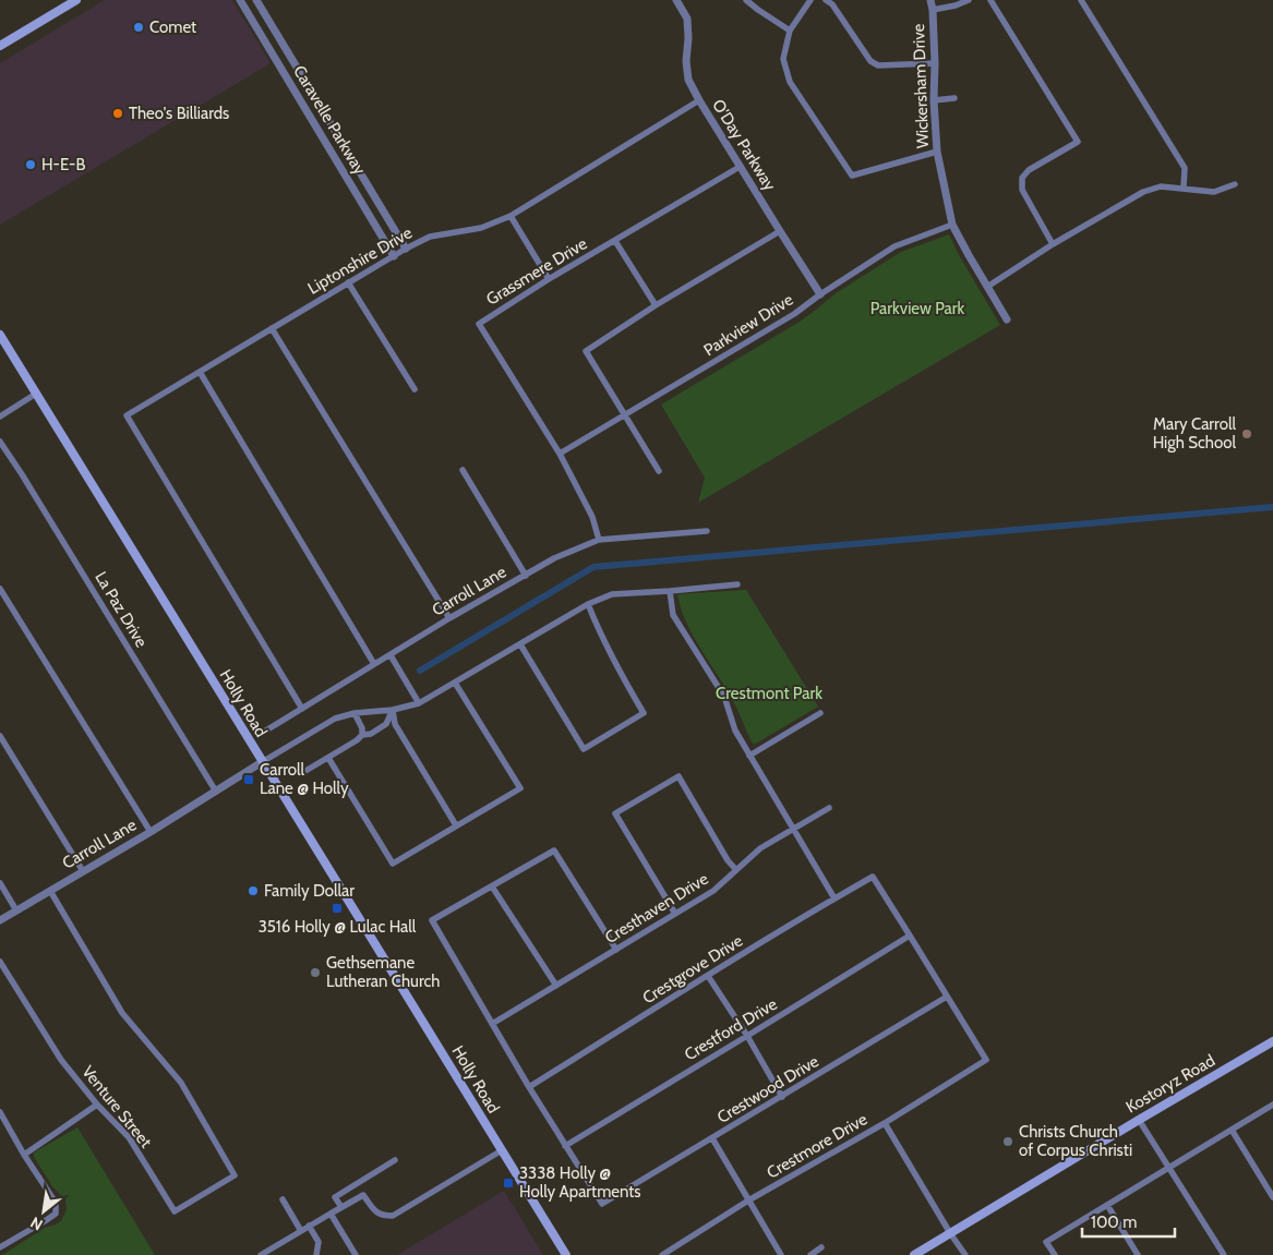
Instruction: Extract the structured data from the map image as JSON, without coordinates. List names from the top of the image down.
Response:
{
  "streets": {
    "main road": ["Holly Road", "Kostoryz Road"],
    "street": [
      "Wickersham Drive",
      "Caravelle Parkway",
      "O'Day Parkway",
      "Liptonshire Drive",
      "Grassmere Drive",
      "Parkview Drive",
      "Carroll Lane",
      "La Paz Drive",
      "Cresthaven Drive",
      "Crestgrove Drive",
      "Crestford Drive",
      "Crestwood Drive",
      "Venture Street",
      "Crestmore Drive"
    ]
  },
  "crossings": [
    ["Wickersham Drive", "Parkview Drive"],
    ["Caravelle Parkway", "Liptonshire Drive"],
    ["O'Day Parkway", "Liptonshire Drive"],
    ["O'Day Parkway", "Grassmere Drive"],
    ["O'Day Parkway", "Parkview Drive"],
    ["Liptonshire Drive", "Carroll Lane"],
    ["Grassmere Drive", "Parkview Drive"],
    ["Grassmere Drive", "Carroll Lane"],
    ["Carroll Lane", "La Paz Drive"],
    ["Carroll Lane", "Holly Road"],
    ["Carroll Lane", "Venture Street"],
    ["Crestgrove Drive", "Crestford Drive"],
    ["Crestford Drive", "Crestwood Drive"],
    ["Crestwood Drive", "Crestmore Drive"]
  ],
  "parks": ["Parkview Park", "Crestmont Park"],
  "places": {
    "other": [
      "Comet",
      "Theo's Billiards",
      "H-E-B",
      "Mary Carroll High School",
      "Family Dollar",
      "Gethsemane Lutheran Church",
      "Christs Church of Corpus Christi"
    ],
    "transit": ["Carroll Lane @ Holly", "3516 Holly @ Lulac Hall", "3338 Holly @ Holly Apartments"]
  },
  "scale_bar": "100 m",
  "north": "bottom left"
}
